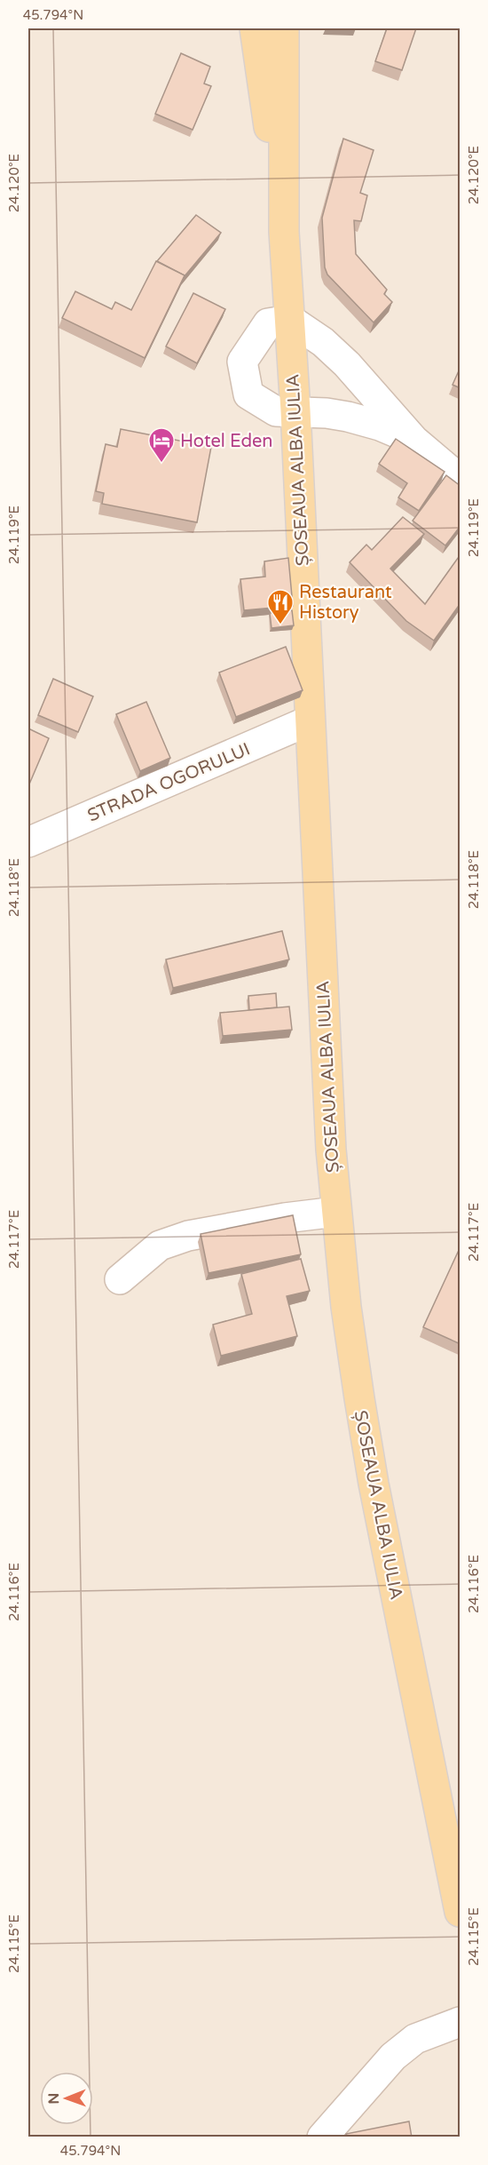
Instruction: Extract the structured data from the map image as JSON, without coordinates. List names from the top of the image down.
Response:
{
  "streets": {
    "main road": ["ȘOSEAUA ALBA IULIA"],
    "street": ["STRADA OGORULUI"]
  },
  "crossings": [
    ["ȘOSEAUA ALBA IULIA", "STRADA OGORULUI"]
  ],
  "places": {
    "hotel": ["Hotel Eden"],
    "restaurant": ["Restaurant History"]
  },
  "north": "left",
  "coordinates": [
    "45.794°N",
    "24.120°E",
    "24.119°E",
    "24.118°E",
    "24.117°E",
    "24.116°E",
    "24.115°E"
  ]
}
